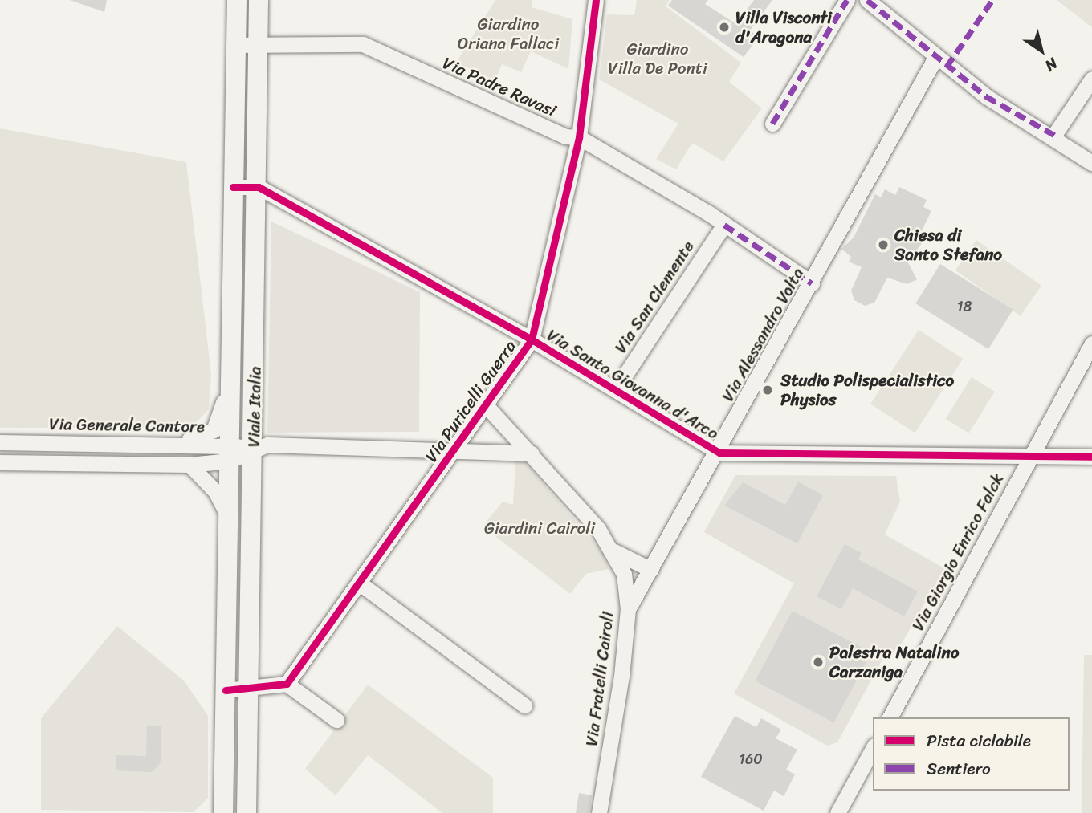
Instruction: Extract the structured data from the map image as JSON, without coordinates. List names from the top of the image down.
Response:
{
  "streets": {
    "main road": ["Viale Italia"],
    "street": [
      "Via Padre Ravasi",
      "Via San Clemente",
      "Via Alessandro Volta",
      "Via Santa Giovanna d'Arco",
      "Via Puricelli Guerra",
      "Via Generale Cantore",
      "Via Giorgio Enrico Falck",
      "Via Fratelli Cairoli"
    ]
  },
  "crossings": [
    ["Via Padre Ravasi", "Via San Clemente"],
    ["Via Padre Ravasi", "Via Alessandro Volta"],
    ["Via Padre Ravasi", "Via Puricelli Guerra"],
    ["Via Padre Ravasi", "Viale Italia"],
    ["Via San Clemente", "Via Santa Giovanna d'Arco"],
    ["Via Alessandro Volta", "Via Santa Giovanna d'Arco"],
    ["Via Alessandro Volta", "Via Fratelli Cairoli"],
    ["Via Santa Giovanna d'Arco", "Via Puricelli Guerra"],
    ["Via Santa Giovanna d'Arco", "Viale Italia"],
    ["Via Santa Giovanna d'Arco", "Via Giorgio Enrico Falck"],
    ["Via Puricelli Guerra", "Via Generale Cantore"],
    ["Via Puricelli Guerra", "Via Fratelli Cairoli"],
    ["Viale Italia", "Via Generale Cantore"],
    ["Via Generale Cantore", "Via Fratelli Cairoli"]
  ],
  "parks": ["Giardino Oriana Fallaci", "Giardino Villa De Ponti", "Giardini Cairoli"],
  "places": [
    "Villa Visconti d'Aragona",
    "Chiesa di Santo Stefano",
    "Studio Polispecialistico Physios",
    "Palestra Natalino Carzaniga"
  ],
  "house_numbers": ["18", "160"],
  "legend": ["Pista ciclabile", "Sentiero"],
  "north": "bottom right"
}
